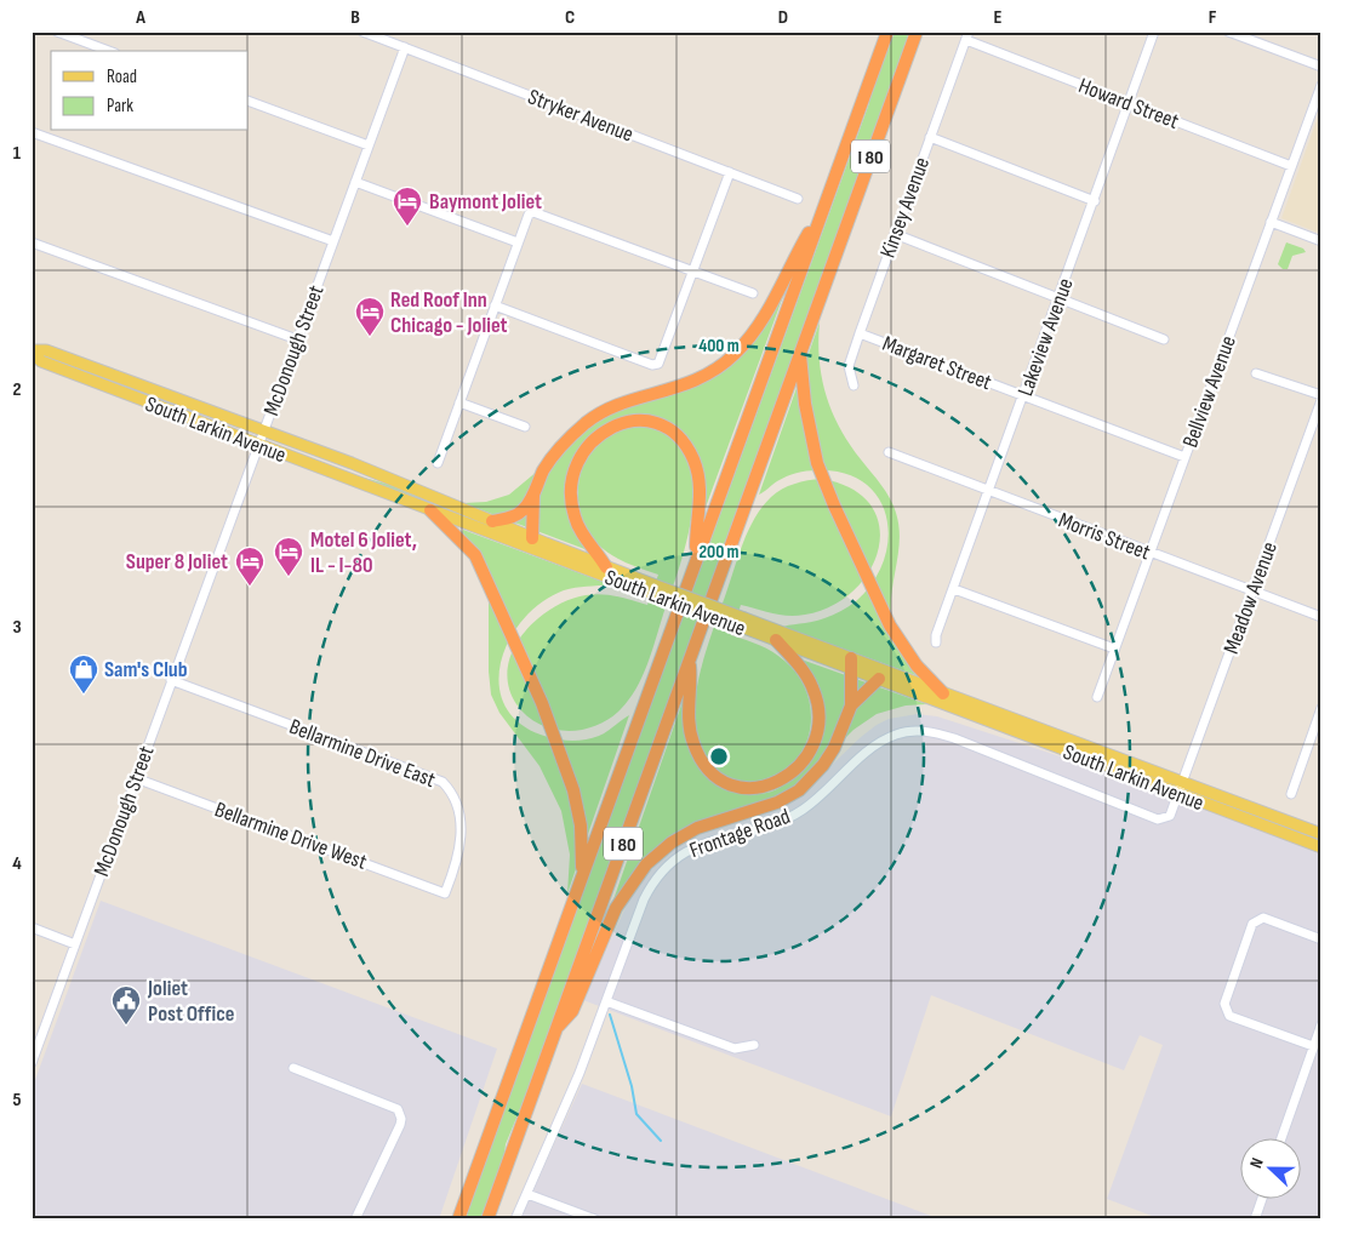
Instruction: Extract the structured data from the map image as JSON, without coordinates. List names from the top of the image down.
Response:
{
  "streets": {
    "highway": ["I 80"],
    "main road": ["South Larkin Avenue"],
    "street": [
      "Howard Street",
      "Stryker Avenue",
      "Kinsey Avenue",
      "Lakeview Avenue",
      "McDonough Street",
      "Margaret Street",
      "Bellview Avenue",
      "Morris Street",
      "Meadow Avenue",
      "Bellarmine Drive East",
      "Frontage Road",
      "Bellarmine Drive West"
    ]
  },
  "crossings": [
    ["Howard Street", "Kinsey Avenue"],
    ["Howard Street", "Lakeview Avenue"],
    ["Howard Street", "Bellview Avenue"],
    ["Stryker Avenue", "McDonough Street"],
    ["Kinsey Avenue", "Margaret Street"],
    ["Lakeview Avenue", "Margaret Street"],
    ["Lakeview Avenue", "Morris Street"],
    ["McDonough Street", "South Larkin Avenue"],
    ["McDonough Street", "Bellarmine Drive East"],
    ["McDonough Street", "Bellarmine Drive West"],
    ["Margaret Street", "Bellview Avenue"],
    ["Bellview Avenue", "Morris Street"],
    ["South Larkin Avenue", "Meadow Avenue"],
    ["South Larkin Avenue", "Frontage Road"],
    ["Morris Street", "Meadow Avenue"],
    ["Meadow Avenue", "Frontage Road"],
    ["Bellarmine Drive East", "Bellarmine Drive West"]
  ],
  "places": {
    "hotel": [
      "Baymont Joliet",
      "Red Roof Inn Chicago - Joliet",
      "Motel 6 Joliet, IL - I-80",
      "Super 8 Joliet"
    ],
    "shop": ["Sam's Club"],
    "public building": ["Joliet Post Office"]
  },
  "legend": ["Road", "Park"],
  "north": "left",
  "grid": {
    "columns": [
      "A",
      "B",
      "C",
      "D",
      "E",
      "F"
    ],
    "rows": [
      "1",
      "2",
      "3",
      "4",
      "5"
    ]
  },
  "rings": ["400 m", "200 m"]
}
